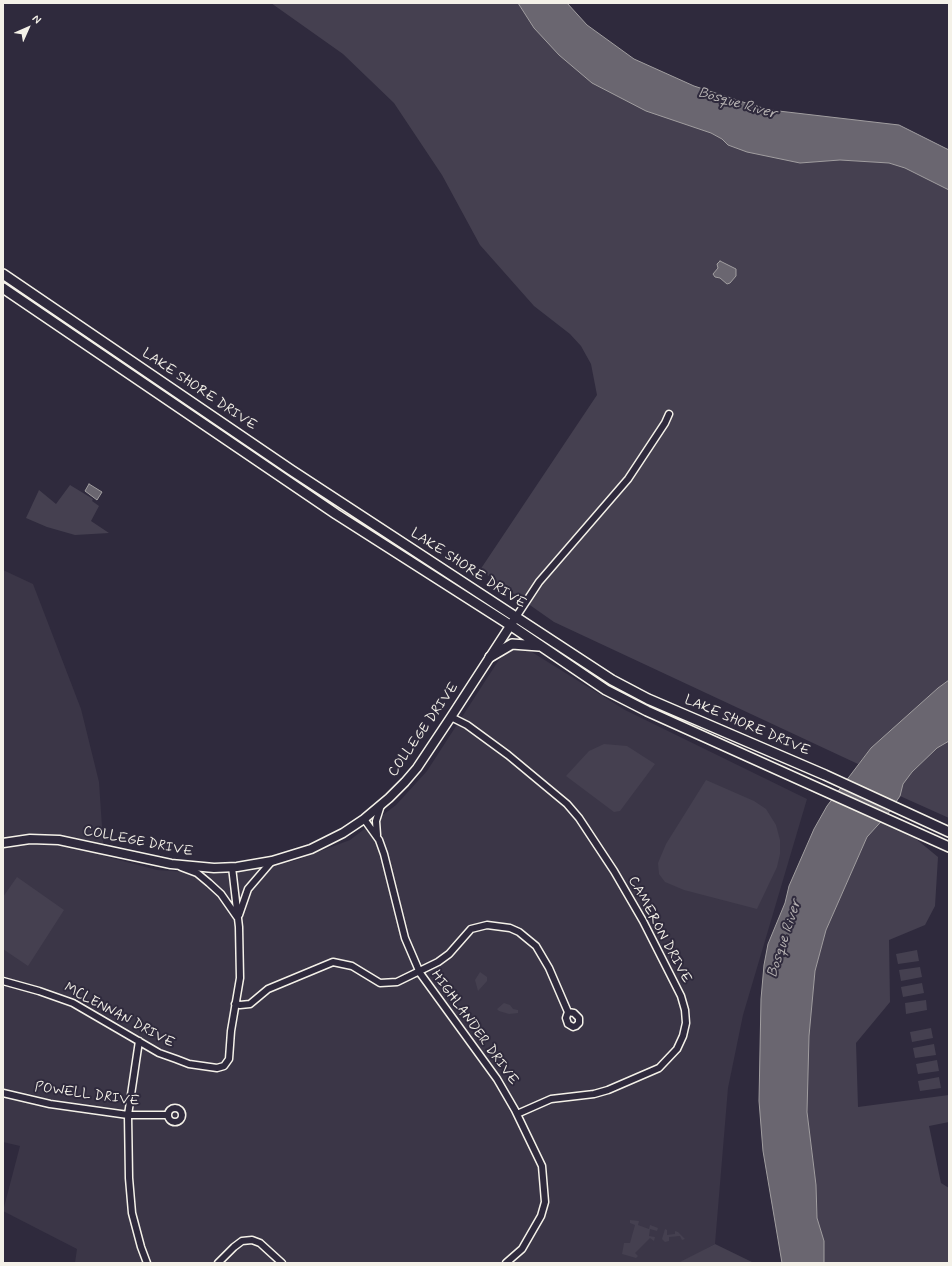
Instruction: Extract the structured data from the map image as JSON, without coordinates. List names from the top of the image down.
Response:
{
  "streets": {
    "main road": ["LAKE SHORE DRIVE"],
    "street": [
      "COLLEGE DRIVE",
      "CAMERON DRIVE",
      "MCLENNAN DRIVE",
      "HIGHLANDER DRIVE",
      "POWELL DRIVE"
    ]
  },
  "crossings": [
    ["LAKE SHORE DRIVE", "COLLEGE DRIVE"],
    ["COLLEGE DRIVE", "CAMERON DRIVE"],
    ["COLLEGE DRIVE", "HIGHLANDER DRIVE"],
    ["CAMERON DRIVE", "HIGHLANDER DRIVE"]
  ],
  "water": ["Bosque River"],
  "north": "top right"
}
